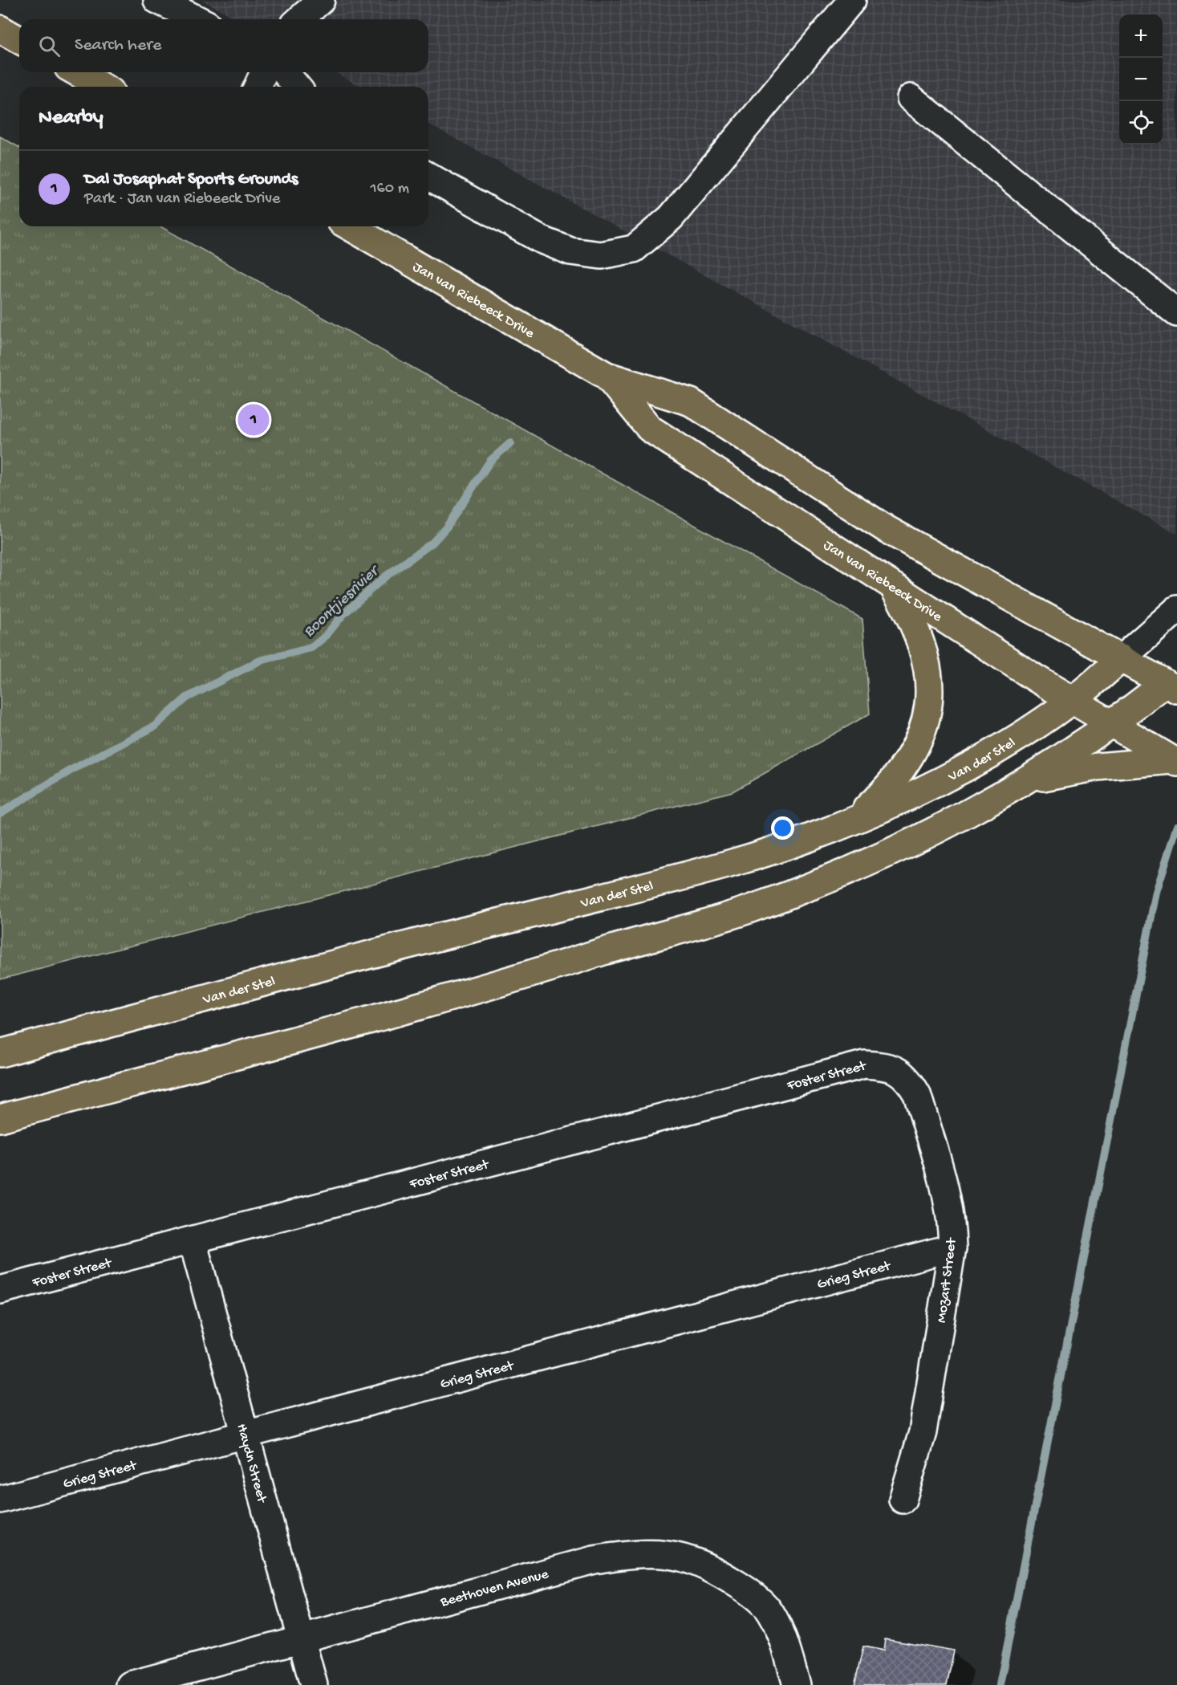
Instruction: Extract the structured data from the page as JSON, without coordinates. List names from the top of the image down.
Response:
{
  "streets": {
    "main road": ["Jan van Riebeeck Drive", "Van der Stel"],
    "street": [
      "Foster Street",
      "Grieg Street",
      "Mozart Street",
      "Haydn Street",
      "Beethoven Avenue"
    ]
  },
  "crossings": [
    ["Jan van Riebeeck Drive", "Van der Stel"],
    ["Foster Street", "Mozart Street"],
    ["Foster Street", "Haydn Street"],
    ["Grieg Street", "Mozart Street"],
    ["Grieg Street", "Haydn Street"],
    ["Haydn Street", "Beethoven Avenue"]
  ],
  "water": ["Boontjiesrivier"],
  "page": {
    "map_buttons": ["+", "−"],
    "search": "Search here",
    "heading": "Nearby",
    "list": [
      {
        "mark": "1",
        "name": "Dal Josaphat Sports Grounds",
        "note": "Park · Jan van Riebeeck Drive",
        "value": "160 m"
      }
    ],
    "pins": "1"
  }
}
